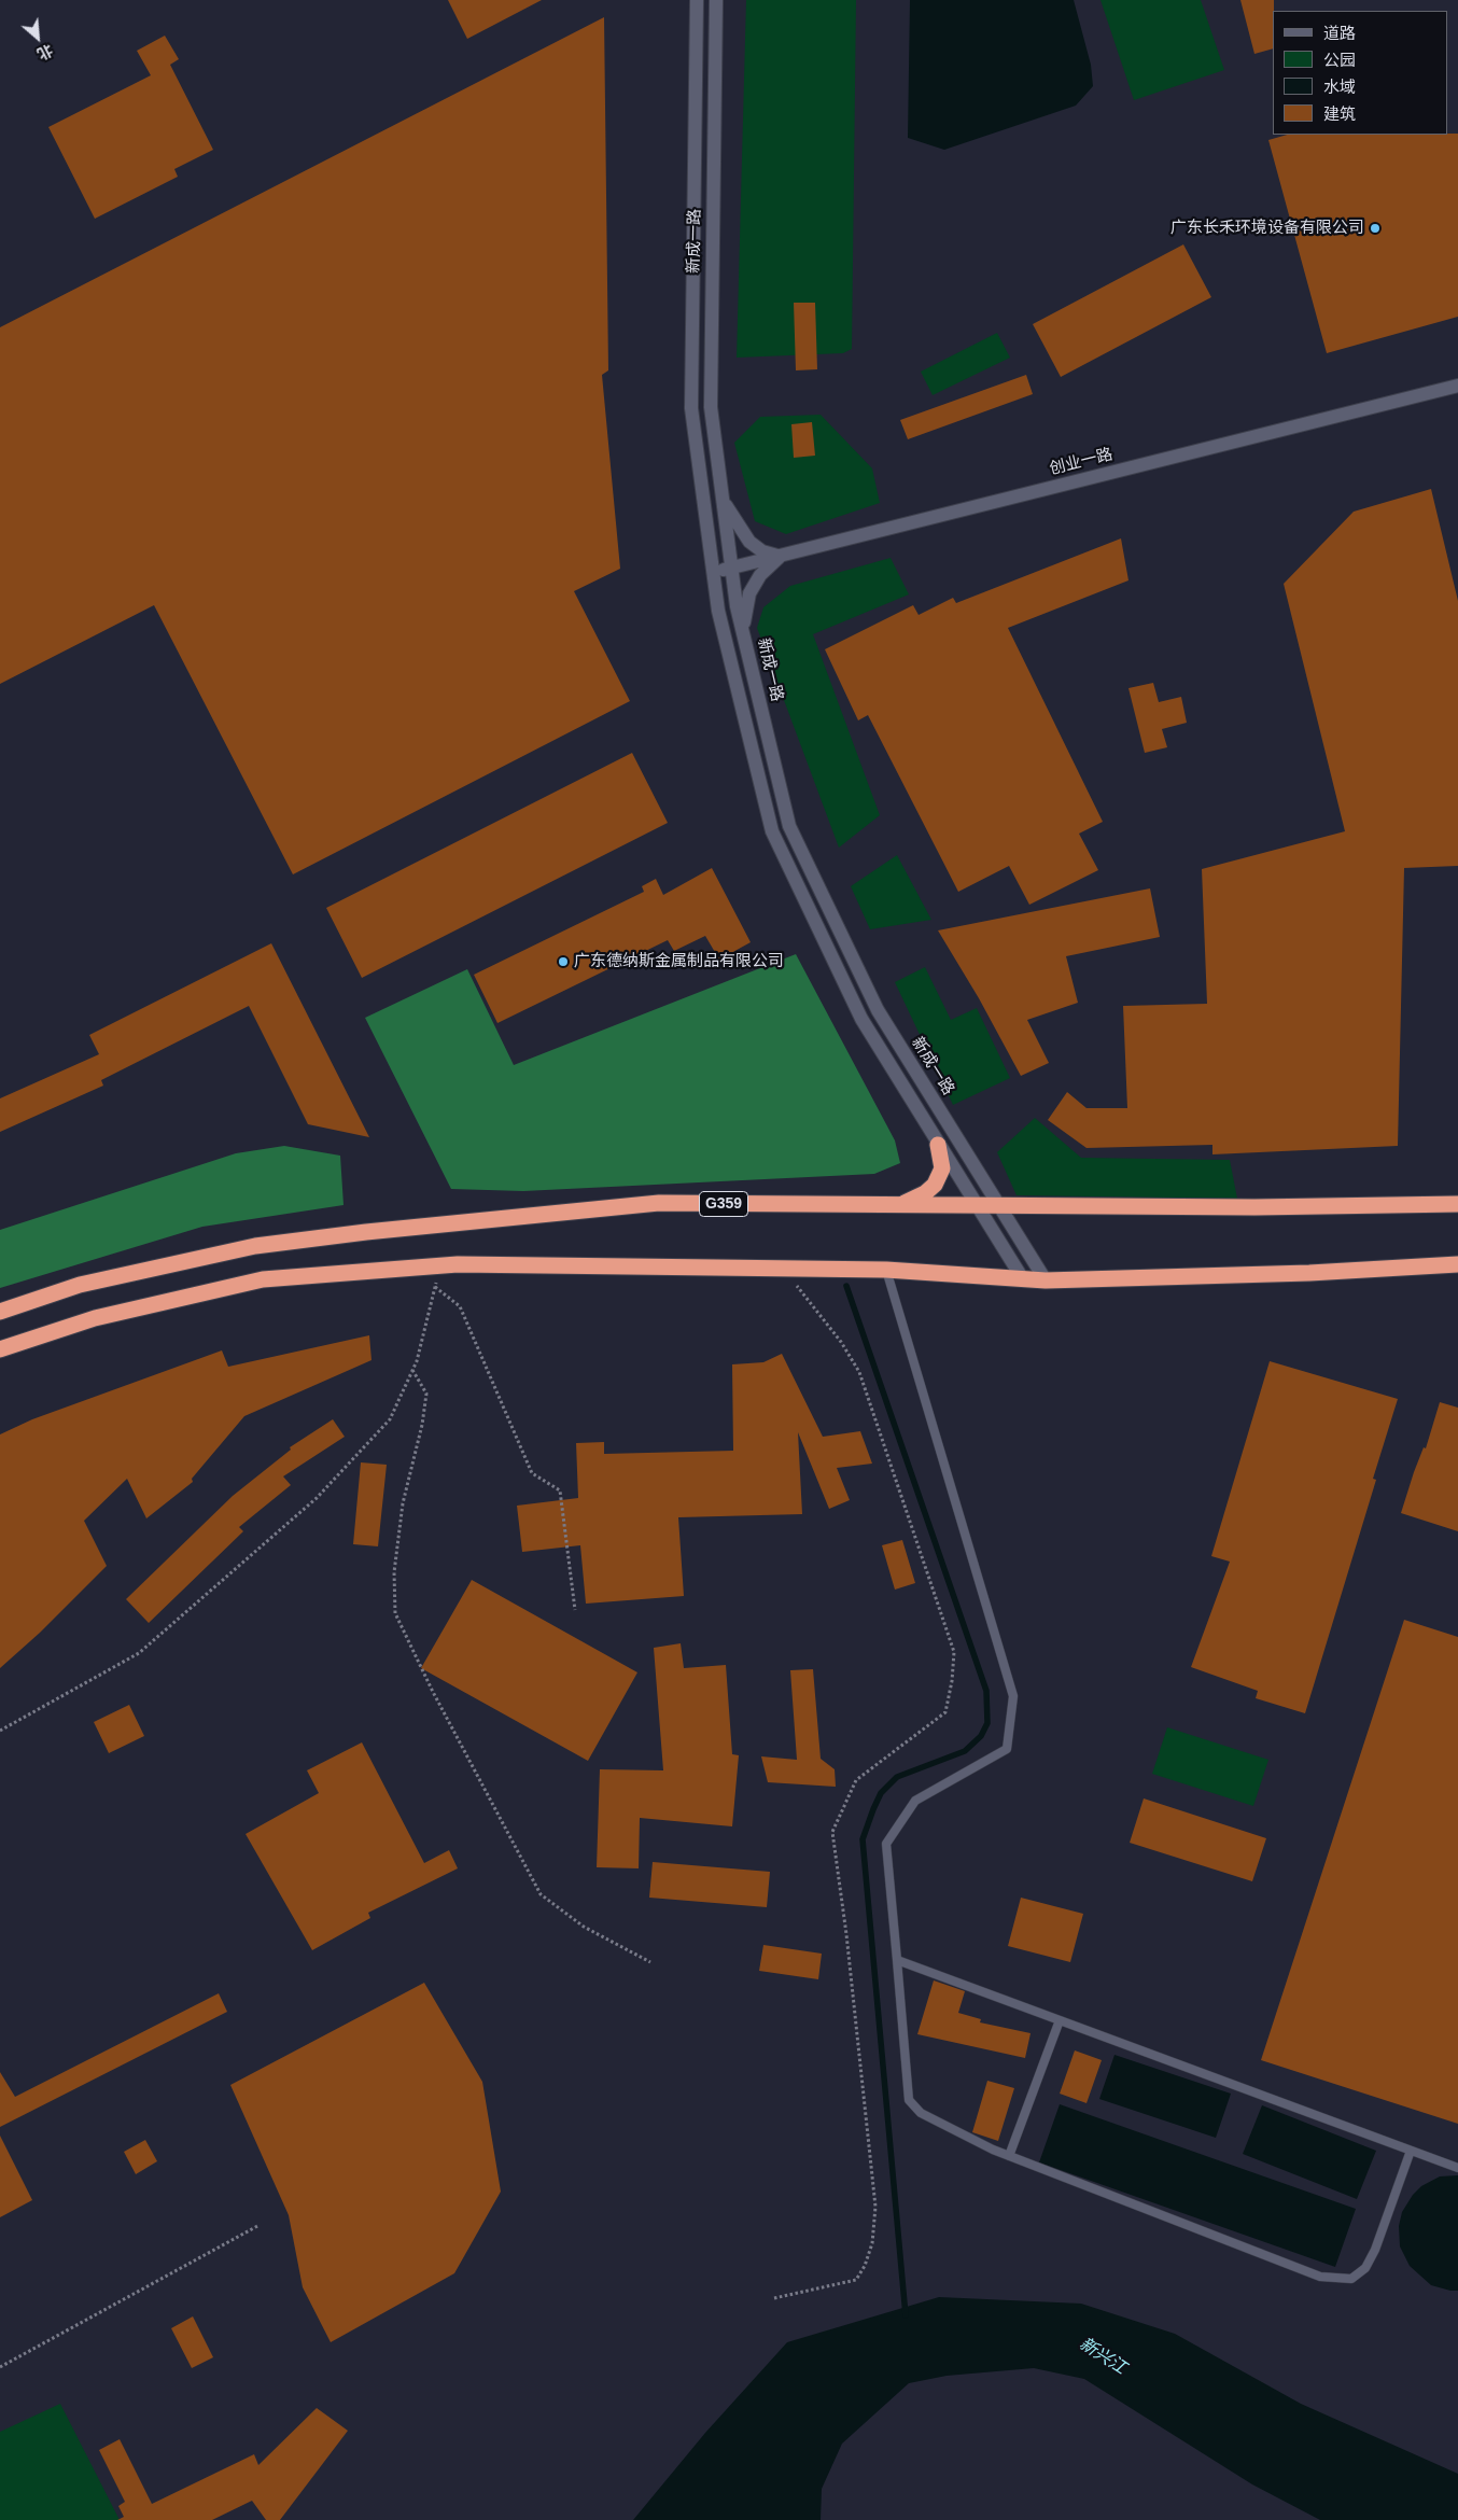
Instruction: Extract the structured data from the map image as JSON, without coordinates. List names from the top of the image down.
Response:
{
  "streets": {
    "highway": ["G359"],
    "street": ["新成一路", "创业一路"]
  },
  "crossings": [
    ["新成一路", "创业一路"],
    ["新成一路", "G359"]
  ],
  "water": ["新兴江"],
  "places": ["广东长禾环境设备有限公司", "广东德纳斯金属制品有限公司"],
  "legend": [
    "道路",
    "公园",
    "水域",
    "建筑"
  ],
  "north": "bottom right"
}
